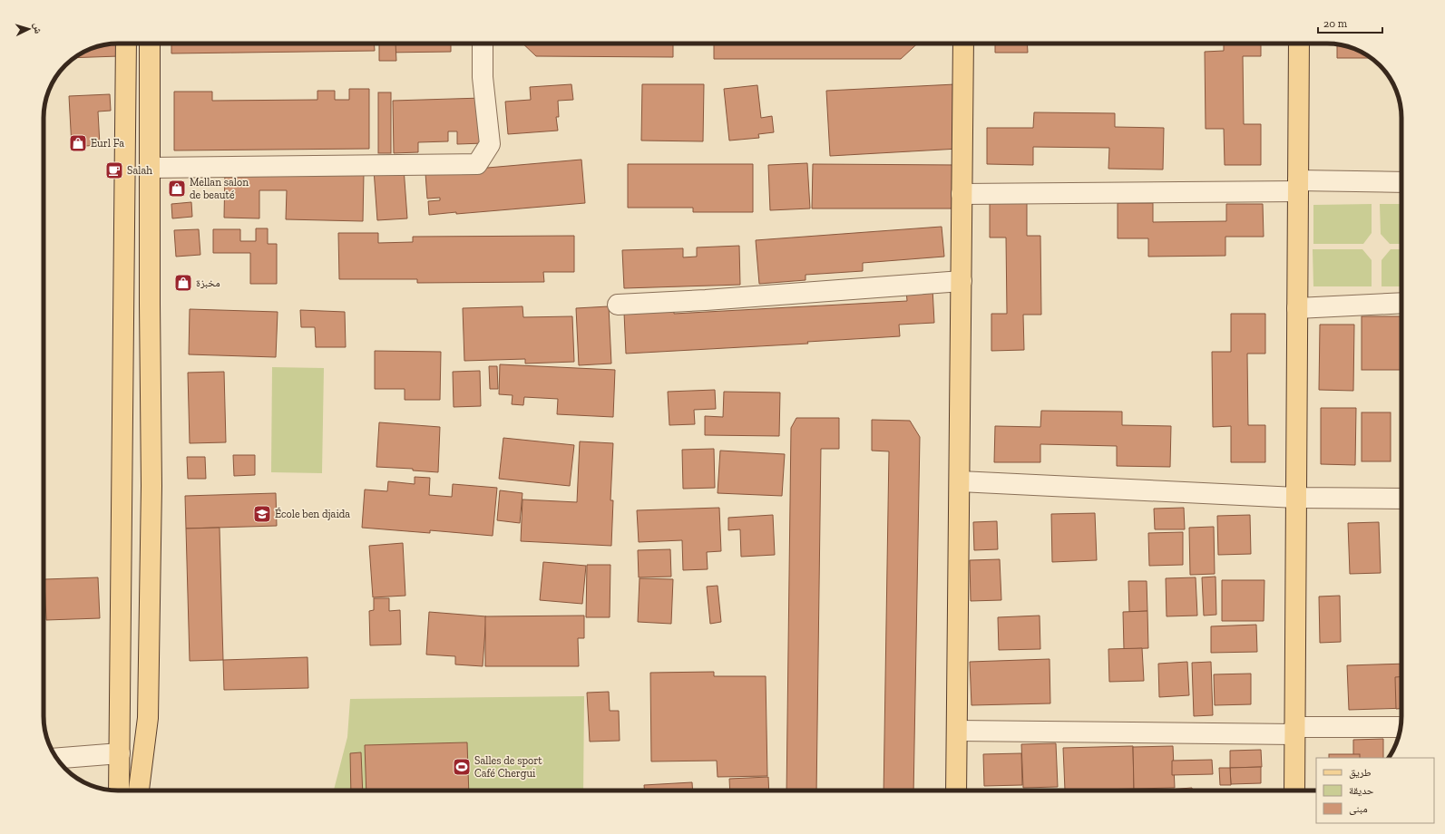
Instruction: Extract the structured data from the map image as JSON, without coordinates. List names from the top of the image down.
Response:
{
  "places": {
    "shop": ["Eurl Fa", "Mellan salon de beauté", "مخبزة"],
    "cafe": ["Salah"],
    "school or university": ["École ben djaida"],
    "sports": ["Salles de sport Café Chergui"]
  },
  "legend": ["طريق", "حديقة", "مبنى"],
  "scale_bar": "20 m",
  "north": "right"
}
